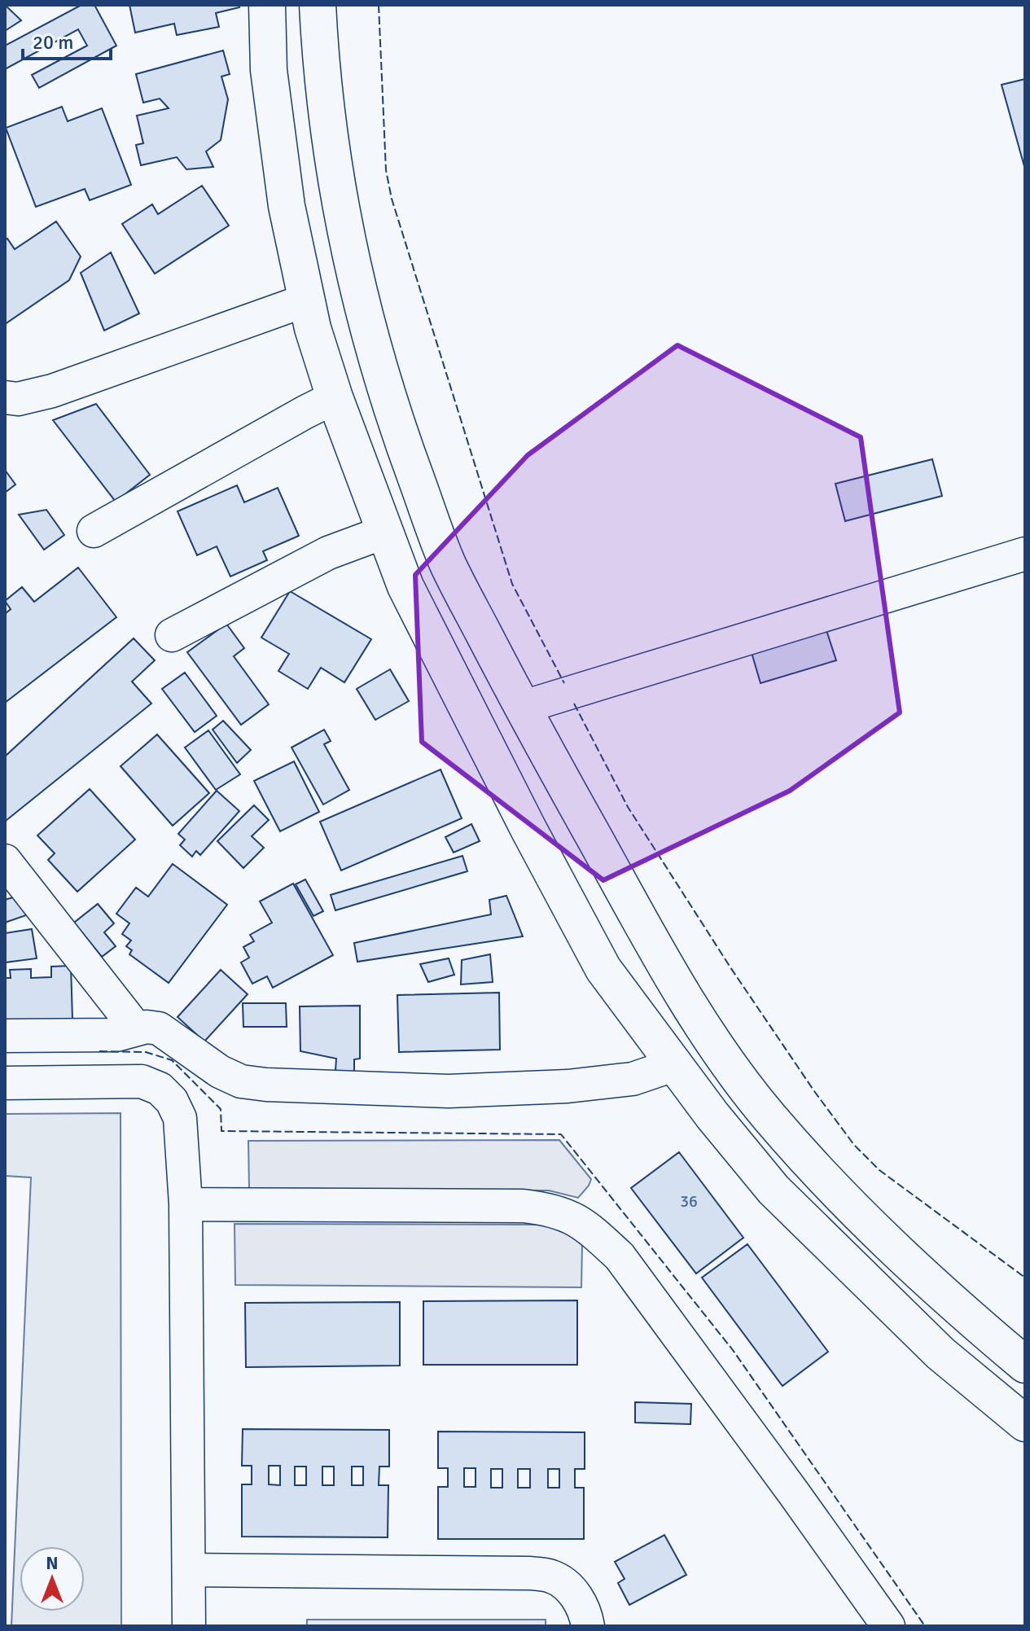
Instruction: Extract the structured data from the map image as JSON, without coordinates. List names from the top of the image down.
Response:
{
  "house_numbers": ["36"],
  "scale_bar": "20 m",
  "north": "top"
}
